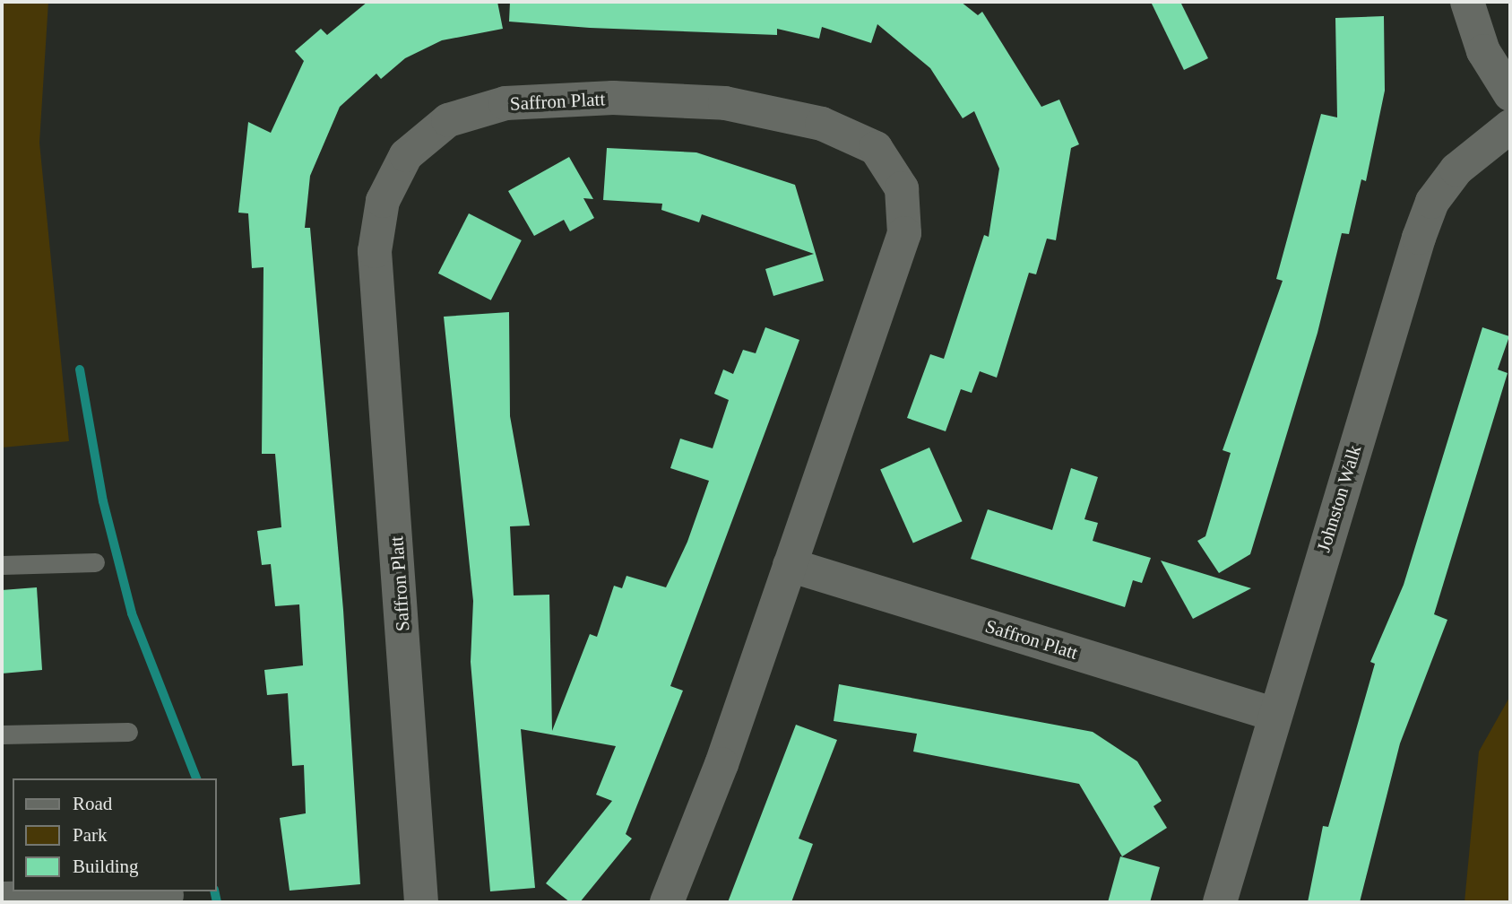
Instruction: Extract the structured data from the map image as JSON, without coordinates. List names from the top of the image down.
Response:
{
  "streets": {
    "street": ["Saffron Platt", "Johnston Walk"]
  },
  "crossings": [
    ["Saffron Platt", "Johnston Walk"]
  ],
  "legend": ["Road", "Park", "Building"]
}
